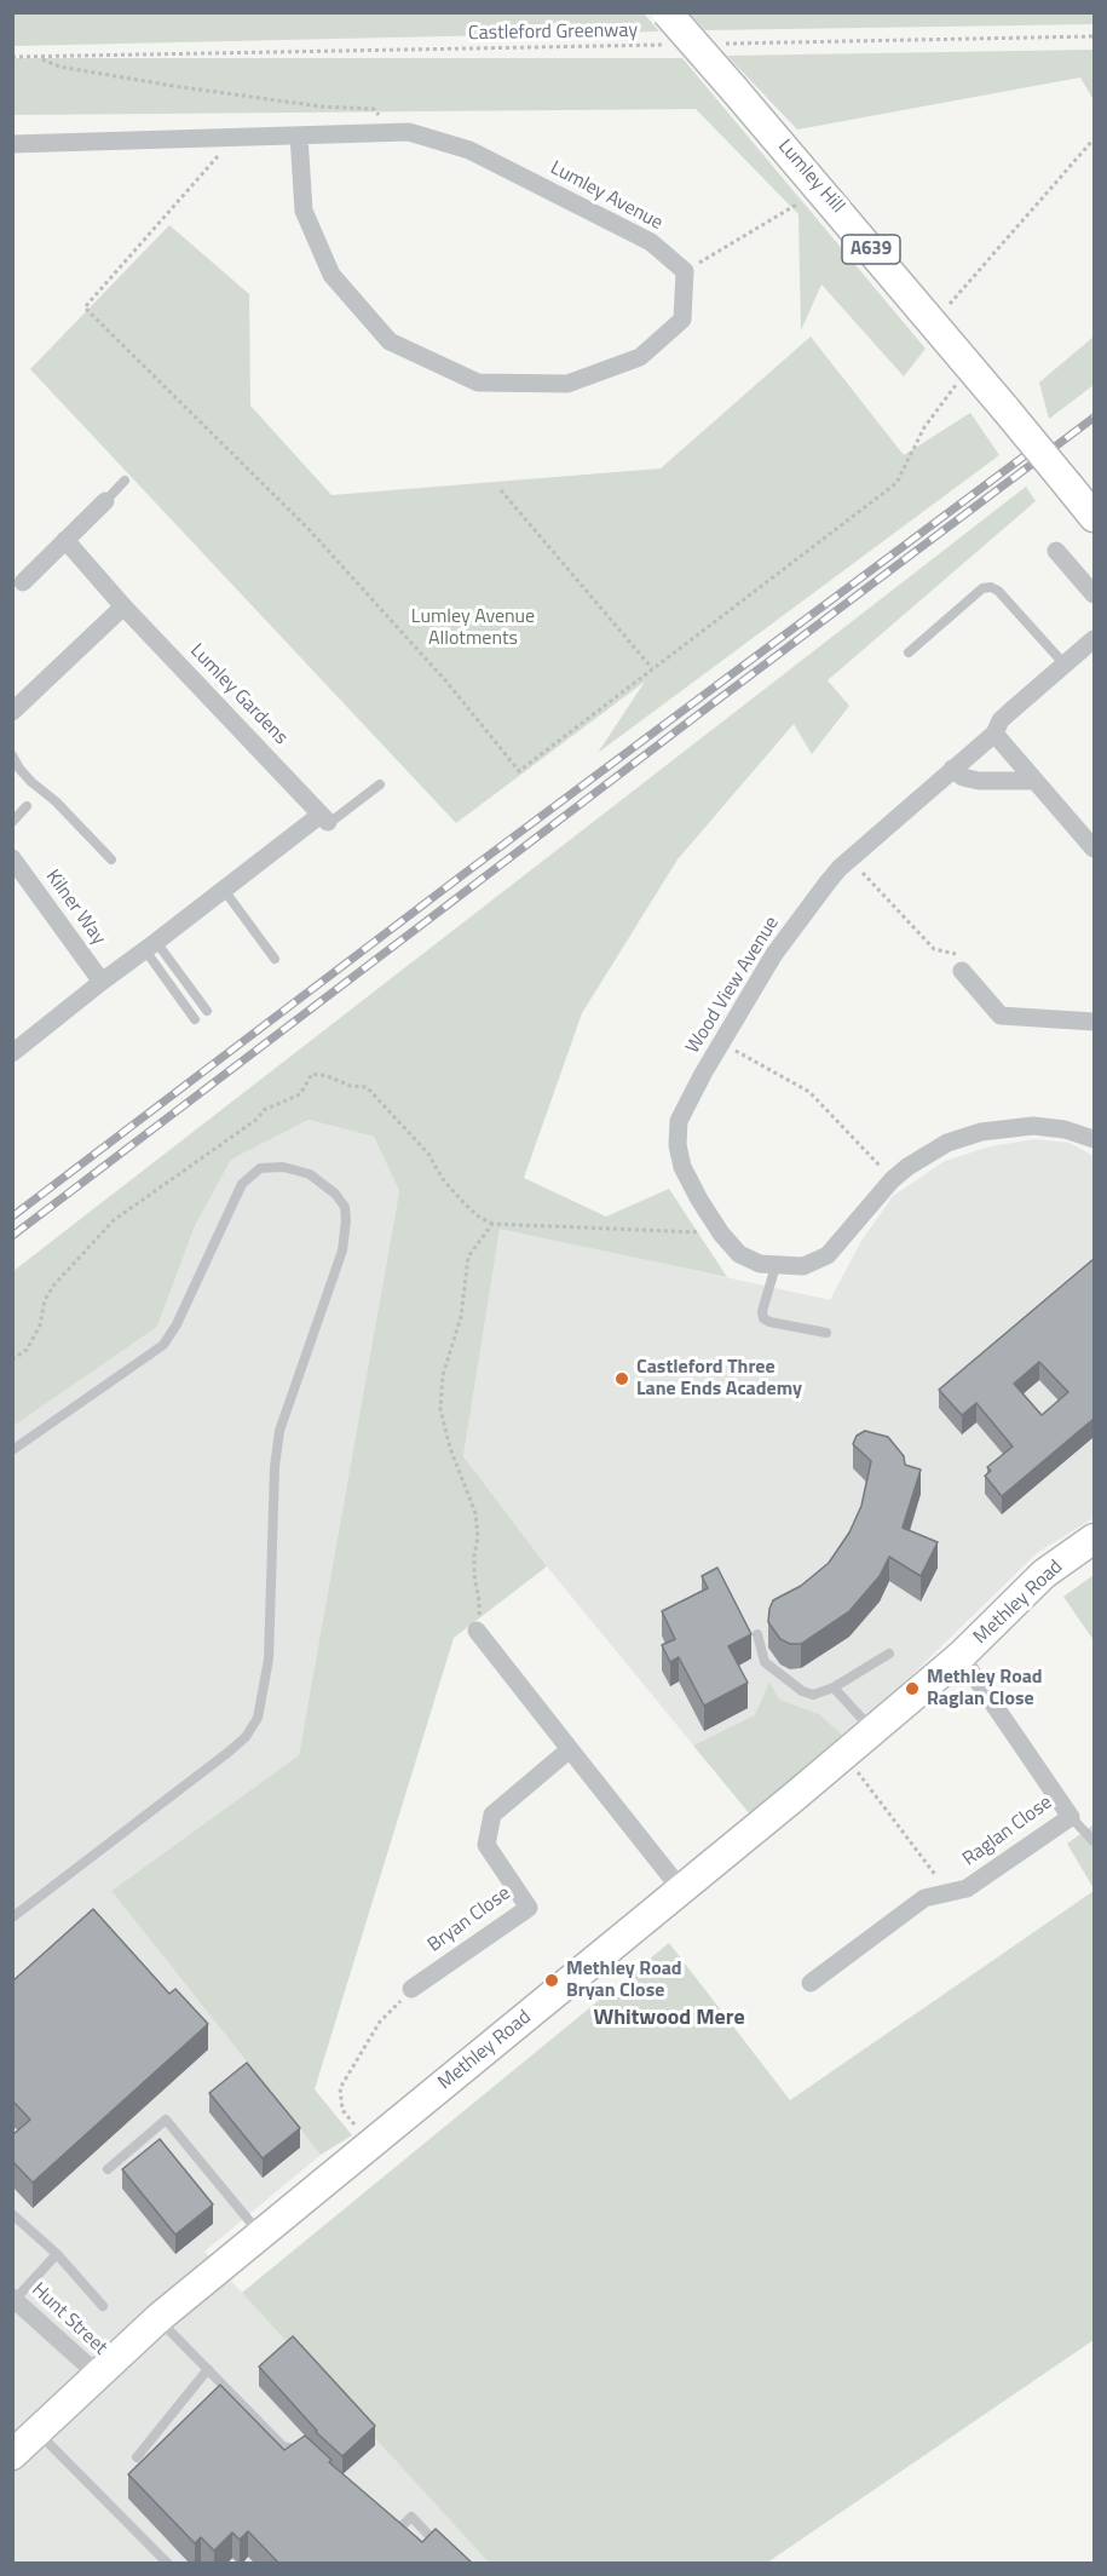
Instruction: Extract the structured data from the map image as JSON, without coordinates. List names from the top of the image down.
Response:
{
  "streets": {
    "main road": ["Lumley Hill", "A639", "Methley Road"],
    "street": [
      "Lumley Avenue",
      "Lumley Gardens",
      "Kilner Way",
      "Wood View Avenue",
      "Raglan Close",
      "Bryan Close",
      "Hunt Street"
    ],
    "path": ["Castleford Greenway"]
  },
  "crossings": [
    ["Methley Road", "Raglan Close"],
    ["Methley Road", "Hunt Street"]
  ],
  "districts": ["Whitwood Mere"],
  "parks": ["Lumley Avenue Allotments"],
  "places": ["Castleford Three Lane Ends Academy", "Methley Road Raglan Close", "Methley Road Bryan Close"]
}
